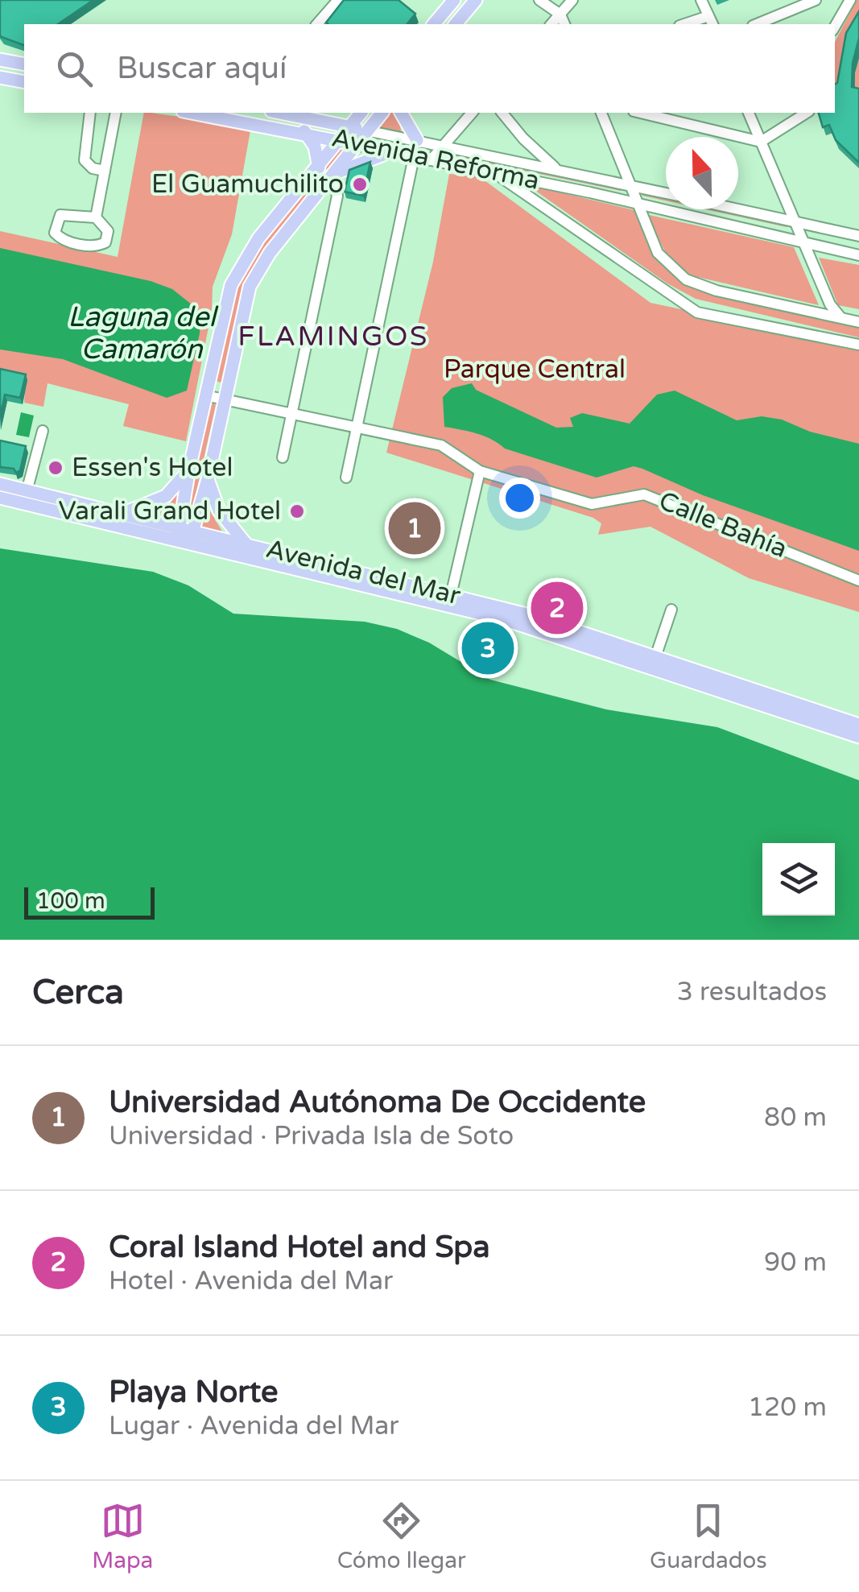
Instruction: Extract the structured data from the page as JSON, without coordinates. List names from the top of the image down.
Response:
{
  "streets": {
    "main road": ["Avenida Reforma", "Avenida del Mar"],
    "street": ["Calle Bahía"]
  },
  "districts": ["FLAMINGOS"],
  "water": ["Laguna del Camarón"],
  "parks": ["Parque Central"],
  "places": ["El Guamuchilito", "Essen's Hotel", "Varali Grand Hotel"],
  "scale_bar": "100 m",
  "north": "top",
  "page": {
    "search": "Buscar aquí",
    "pins": ["1", "2", "3"],
    "scale": "100 m",
    "heading": ["Cerca", "3 resultados"],
    "list": [
      {
        "mark": "1",
        "name": "Universidad Autónoma De Occidente",
        "note": "Universidad · Privada Isla de Soto",
        "value": "80 m"
      },
      {
        "mark": "2",
        "name": "Coral Island Hotel and Spa",
        "note": "Hotel · Avenida del Mar",
        "value": "90 m"
      },
      {
        "mark": "3",
        "name": "Playa Norte",
        "note": "Lugar · Avenida del Mar",
        "value": "120 m"
      }
    ],
    "nav": ["Mapa", "Cómo llegar", "Guardados"]
  }
}
